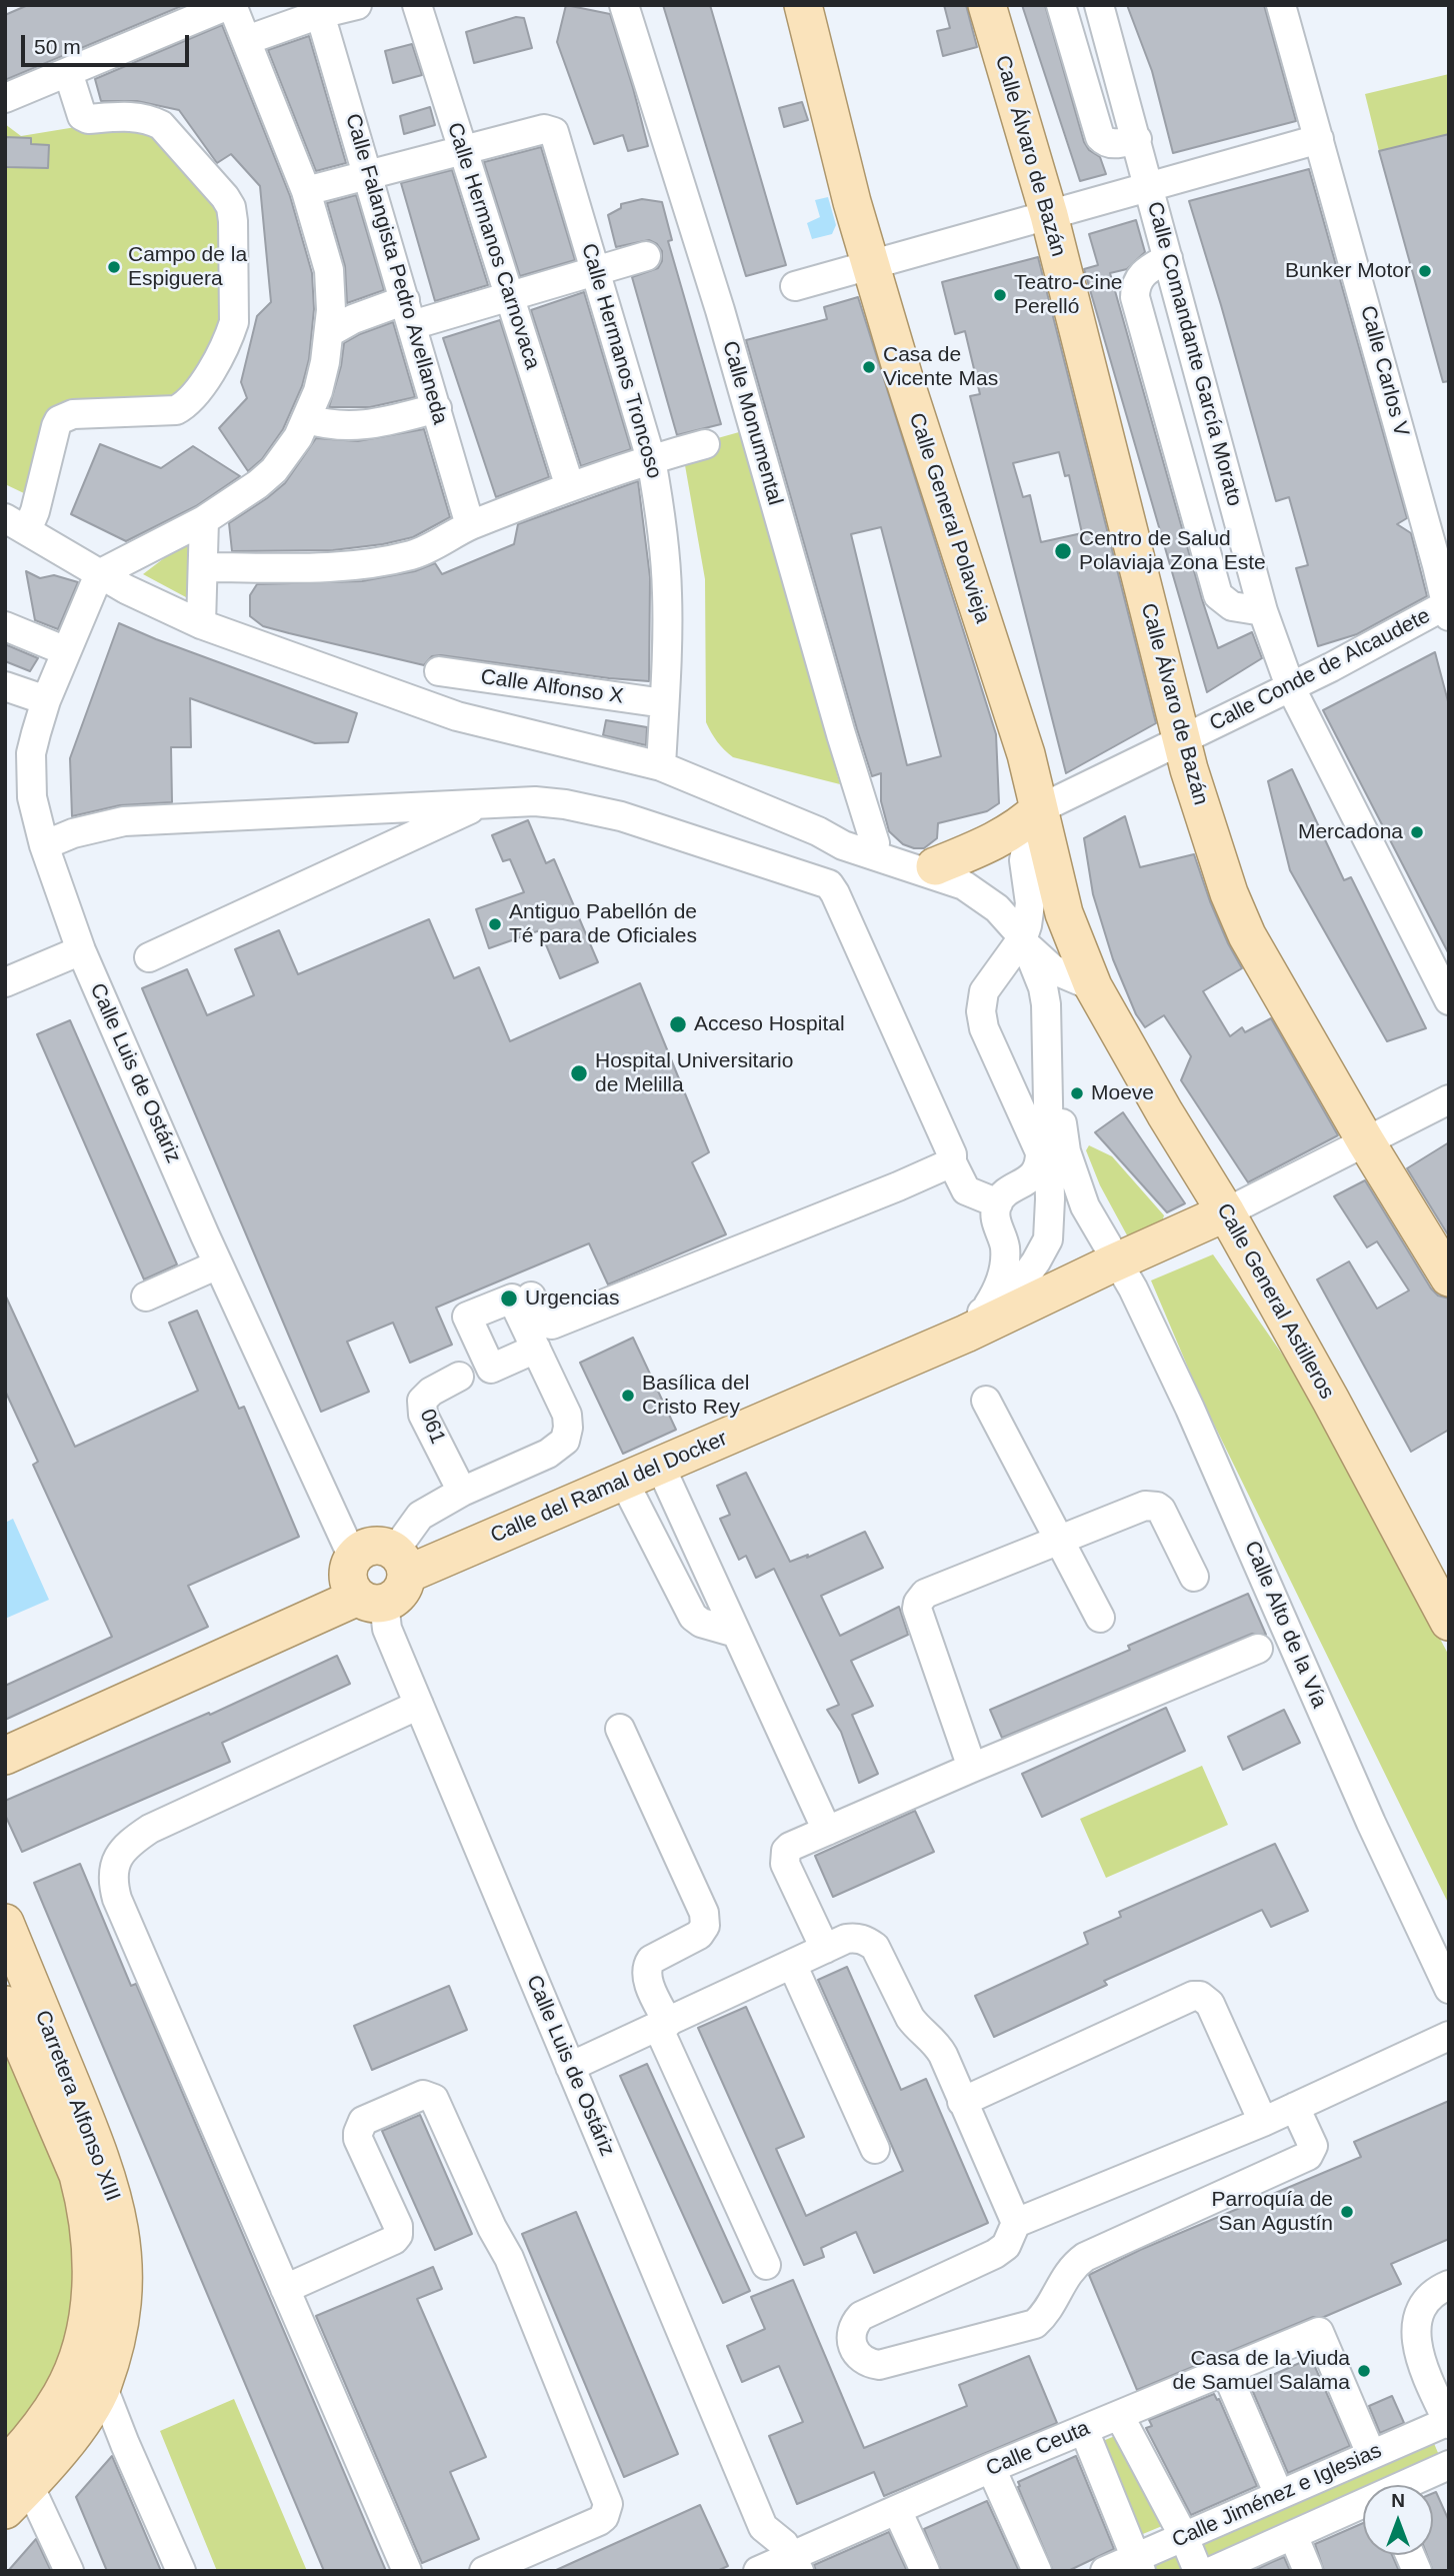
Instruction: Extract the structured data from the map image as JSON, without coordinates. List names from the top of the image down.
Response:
{
  "streets": {
    "main road": [
      "Calle Álvaro de Bazán",
      "Calle General Polavieja",
      "Calle General Astilleros",
      "Calle del Ramal del Docker",
      "Carretera Alfonso XIII"
    ],
    "street": [
      "Calle Hermanos Carnovaca",
      "Calle Falangista Pedro Avellaneda",
      "Calle Comandante García Morato",
      "Calle Hermanos Troncoso",
      "Calle Carlos V",
      "Calle Monumental",
      "Calle Conde de Alcaudete",
      "Calle Alfonso X",
      "Calle Luis de Ostáriz",
      "061",
      "Calle Alto de la Vía",
      "Calle Ceuta",
      "Calle Jiménez e Iglesias"
    ]
  },
  "crossings": [
    ["Calle Álvaro de Bazán", "Calle Conde de Alcaudete"],
    ["Calle Hermanos Carnovaca", "Calle Hermanos Troncoso"],
    ["Calle Comandante García Morato", "Calle Conde de Alcaudete"],
    ["Calle Hermanos Troncoso", "Calle Alfonso X"],
    ["Calle Carlos V", "Calle Conde de Alcaudete"],
    ["Calle Monumental", "Calle del Ramal del Docker"],
    ["Calle General Polavieja", "Calle Conde de Alcaudete"],
    ["Calle General Polavieja", "Calle General Astilleros"],
    ["Calle Luis de Ostáriz", "Calle del Ramal del Docker"],
    ["Calle Luis de Ostáriz", "Calle Ceuta"],
    ["Calle General Astilleros", "Calle del Ramal del Docker"],
    ["Calle del Ramal del Docker", "Calle Alto de la Vía"],
    ["Calle Ceuta", "Calle Jiménez e Iglesias"]
  ],
  "places": [
    "Campo de la Espiguera",
    "Bunker Motor",
    "Teatro-Cine Perelló",
    "Casa de Vicente Mas",
    "Centro de Salud Polaviaja Zona Este",
    "Mercadona",
    "Antiguo Pabellón de Té para de Oficiales",
    "Acceso Hospital",
    "Hospital Universitario de Melilla",
    "Moeve",
    "Urgencias",
    "Basílica del Cristo Rey",
    "Parroquía de San Agustín",
    "Casa de la Viuda de Samuel Salama"
  ],
  "scale_bar": "50 m",
  "north": "top"
}
